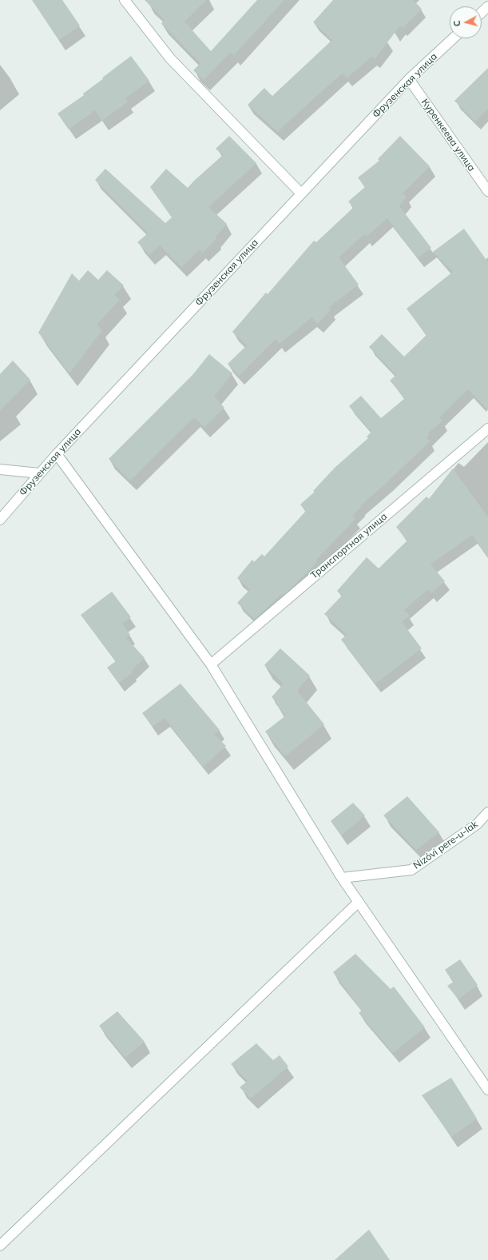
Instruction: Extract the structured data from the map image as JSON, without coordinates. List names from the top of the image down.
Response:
{
  "streets": {
    "street": [
      "Фрузенская улица",
      "Куренкеева улица",
      "Транспортная улица",
      "Nizóvi pere-u-lak"
    ]
  },
  "crossings": [
    ["Фрузенская улица", "Куренкеева улица"]
  ],
  "north": "left"
}
